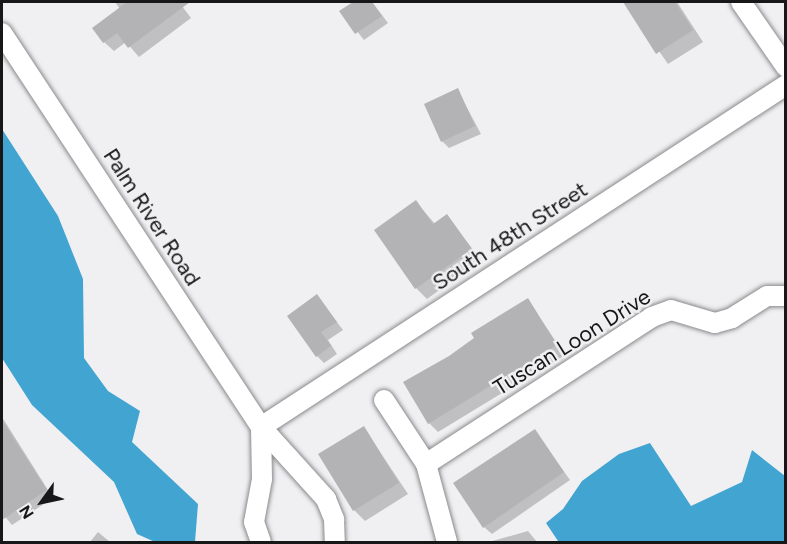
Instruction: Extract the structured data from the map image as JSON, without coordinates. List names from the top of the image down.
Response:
{
  "streets": {
    "street": ["Palm River Road", "South 48th Street", "Tuscan Loon Drive"]
  },
  "crossings": [
    ["Palm River Road", "South 48th Street"]
  ],
  "north": "bottom left"
}
